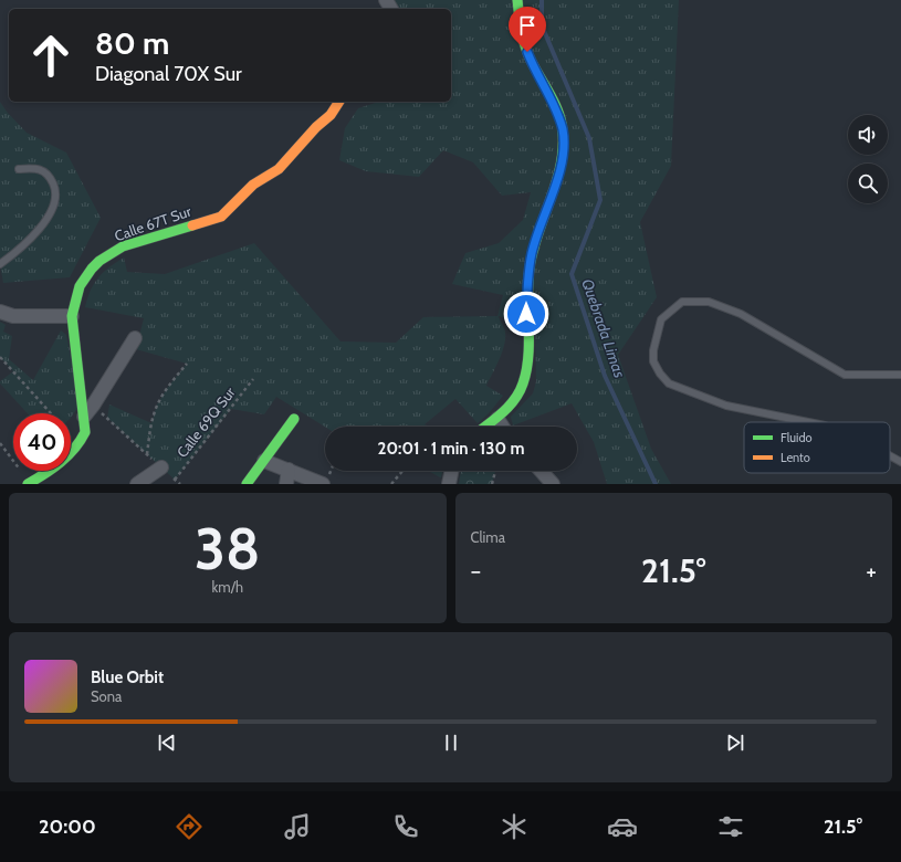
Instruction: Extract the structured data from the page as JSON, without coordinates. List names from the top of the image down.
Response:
{
  "streets": {
    "street": ["Calle 67T Sur"],
    "path": ["Calle 69Q Sur"]
  },
  "water": ["Quebrada Limas"],
  "legend": ["Fluido", "Lento"],
  "page": {
    "turn": ["80 m", "Diagonal 70X Sur"],
    "limit": "40",
    "trip": "20:01 · 1 min · 130 m",
    "tile": [
      ["38", "km/h"],
      "Clima"
    ],
    "heat": ["−", "21.5°", "+"],
    "song": ["Blue Orbit", "Sona"],
    "tabs": ["20:00", "21.5°"]
  }
}
